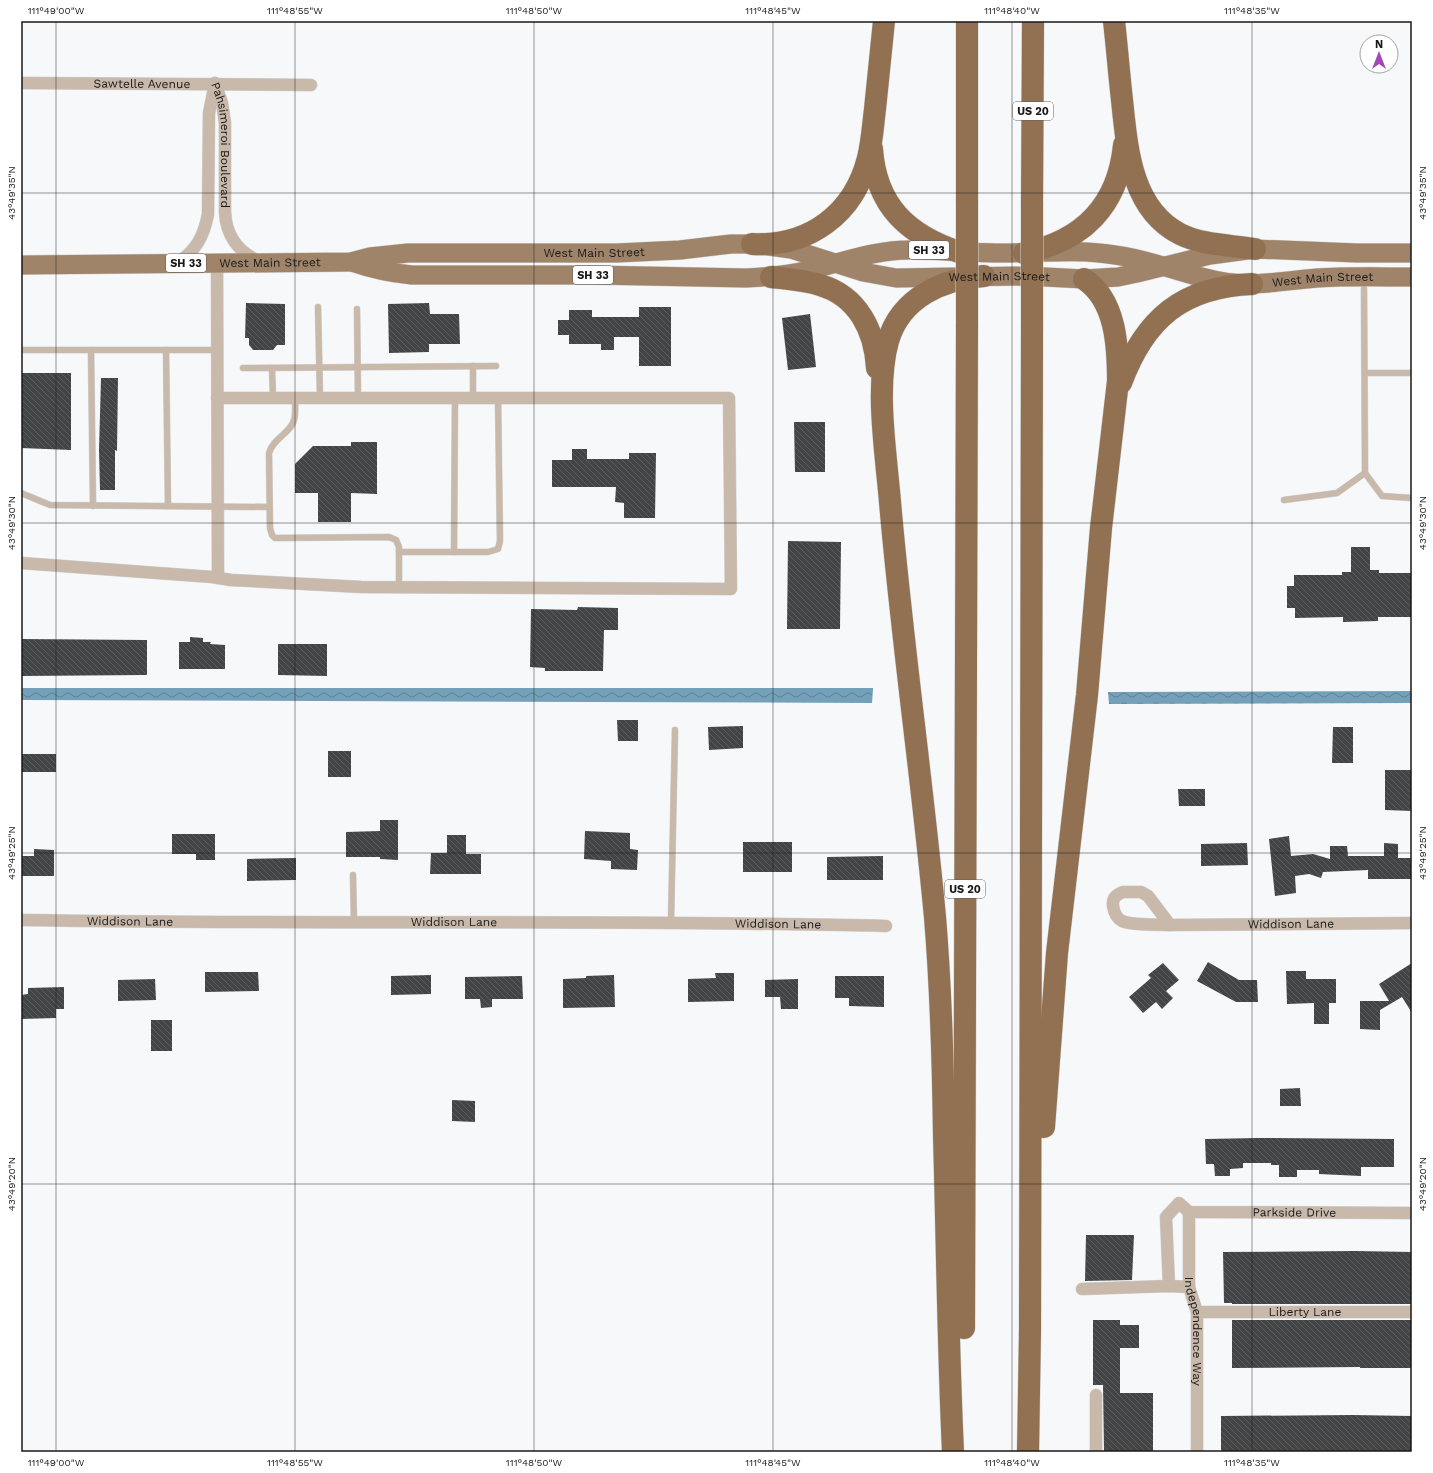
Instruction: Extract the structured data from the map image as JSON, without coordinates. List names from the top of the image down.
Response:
{
  "streets": {
    "highway": ["US 20", "SH 33"],
    "main road": ["West Main Street"],
    "street": [
      "Sawtelle Avenue",
      "Pahsimeroi Boulevard",
      "Widdison Lane",
      "Parkside Drive",
      "Liberty Lane",
      "Independence Way"
    ]
  },
  "crossings": [
    ["Sawtelle Avenue", "Pahsimeroi Boulevard"],
    ["Pahsimeroi Boulevard", "West Main Street"],
    ["SH 33", "West Main Street"],
    ["Parkside Drive", "Independence Way"],
    ["Liberty Lane", "Independence Way"]
  ],
  "north": "top",
  "coordinates": [
    "111°49'00\"W",
    "111°48'55\"W",
    "111°48'50\"W",
    "111°48'45\"W",
    "111°48'40\"W",
    "111°48'35\"W",
    "43°49'35\"N",
    "43°49'30\"N",
    "43°49'25\"N",
    "43°49'20\"N"
  ]
}
